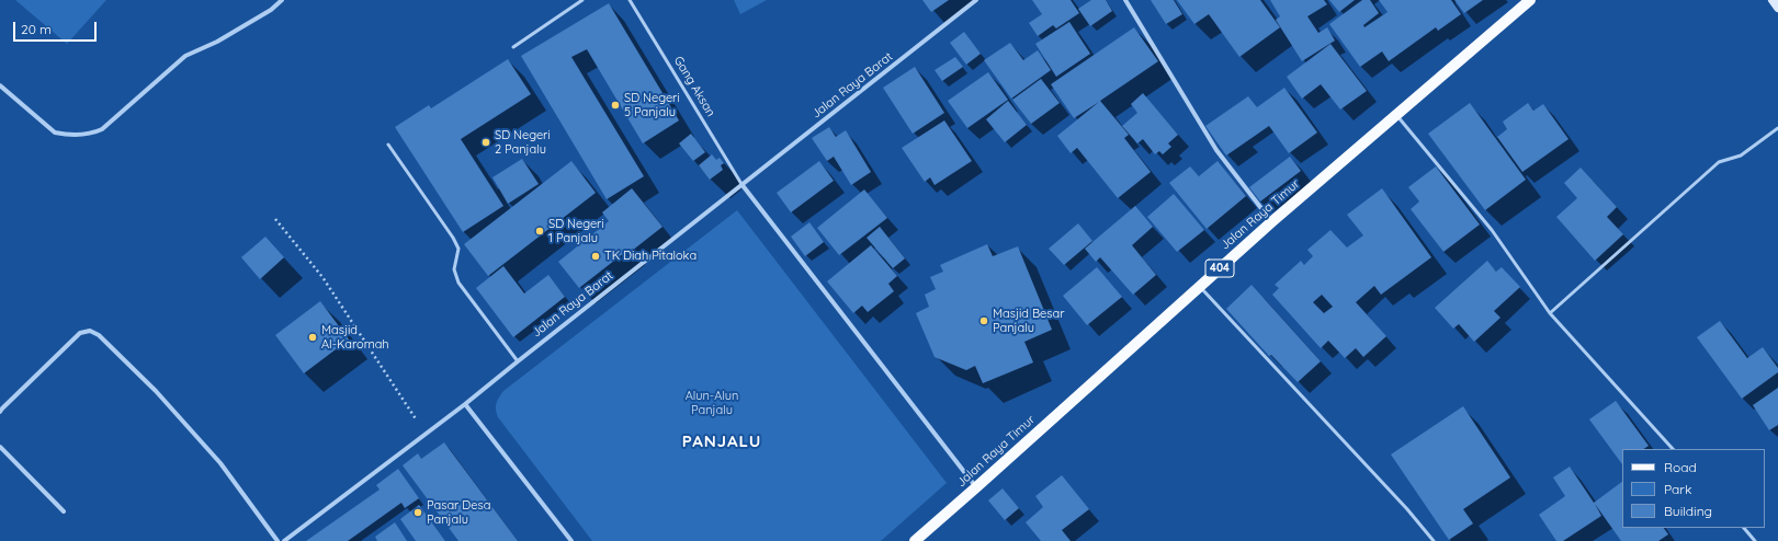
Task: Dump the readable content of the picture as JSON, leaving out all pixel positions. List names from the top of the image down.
{
  "streets": {
    "main road": ["Jalan Raya Timur", "404"],
    "street": ["Jalan Raya Barat"],
    "lane": ["Gang Aksan"]
  },
  "crossings": [
    ["Jalan Raya Barat", "Gang Aksan"]
  ],
  "districts": ["PANJALU"],
  "parks": ["Alun-Alun Panjalu"],
  "places": [
    "SD Negeri 5 Panjalu",
    "SD Negeri 2 Panjalu",
    "SD Negeri 1 Panjalu",
    "TK Diah Pitaloka",
    "Masjid Besar Panjalu",
    "Masjid Al-Karomah",
    "Pasar Desa Panjalu"
  ],
  "legend": ["Road", "Park", "Building"],
  "scale_bar": "20 m"
}
